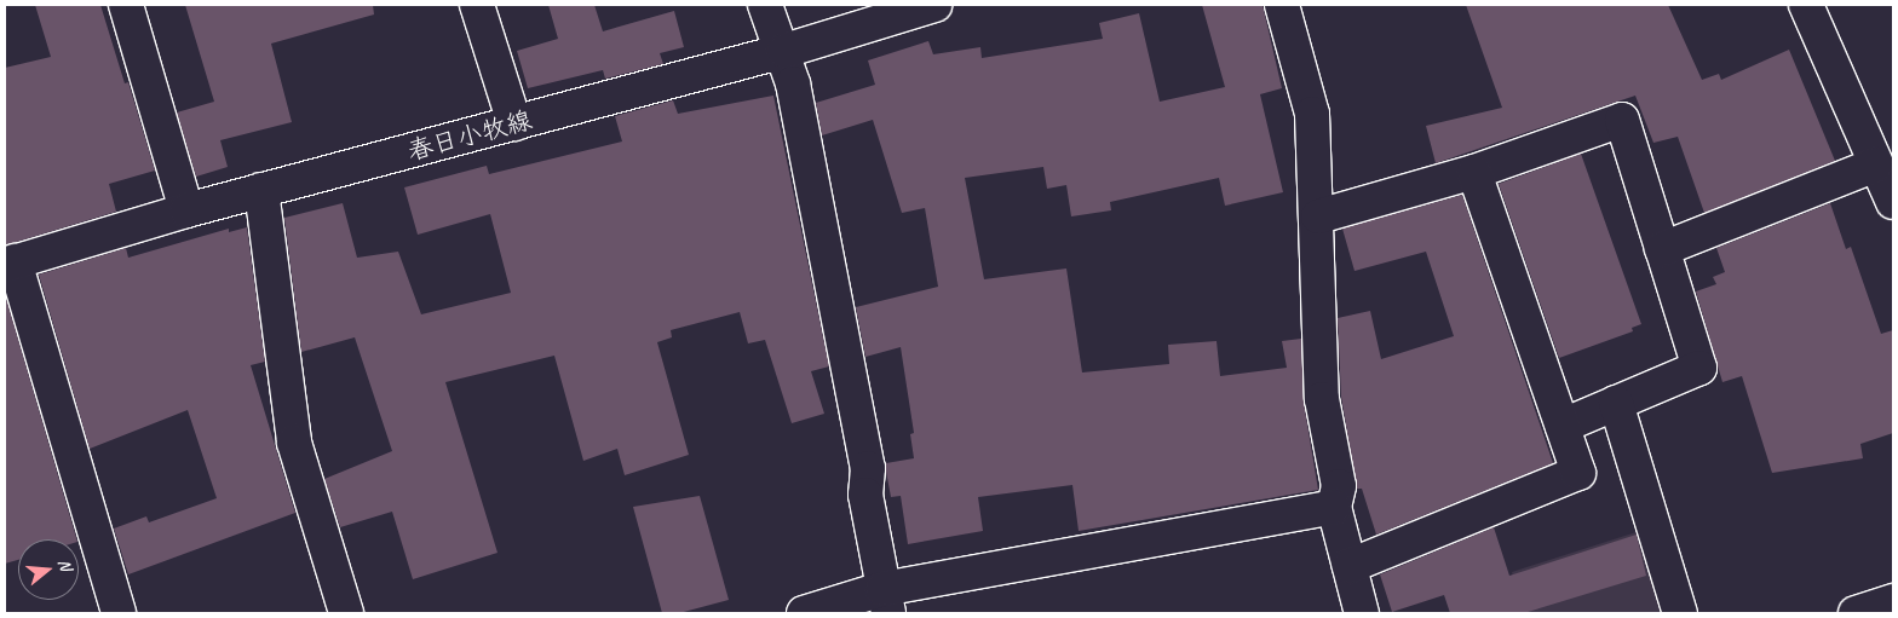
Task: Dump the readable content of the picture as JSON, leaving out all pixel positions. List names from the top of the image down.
{
  "streets": {
    "street": ["春日小牧線"]
  },
  "north": "right"
}
